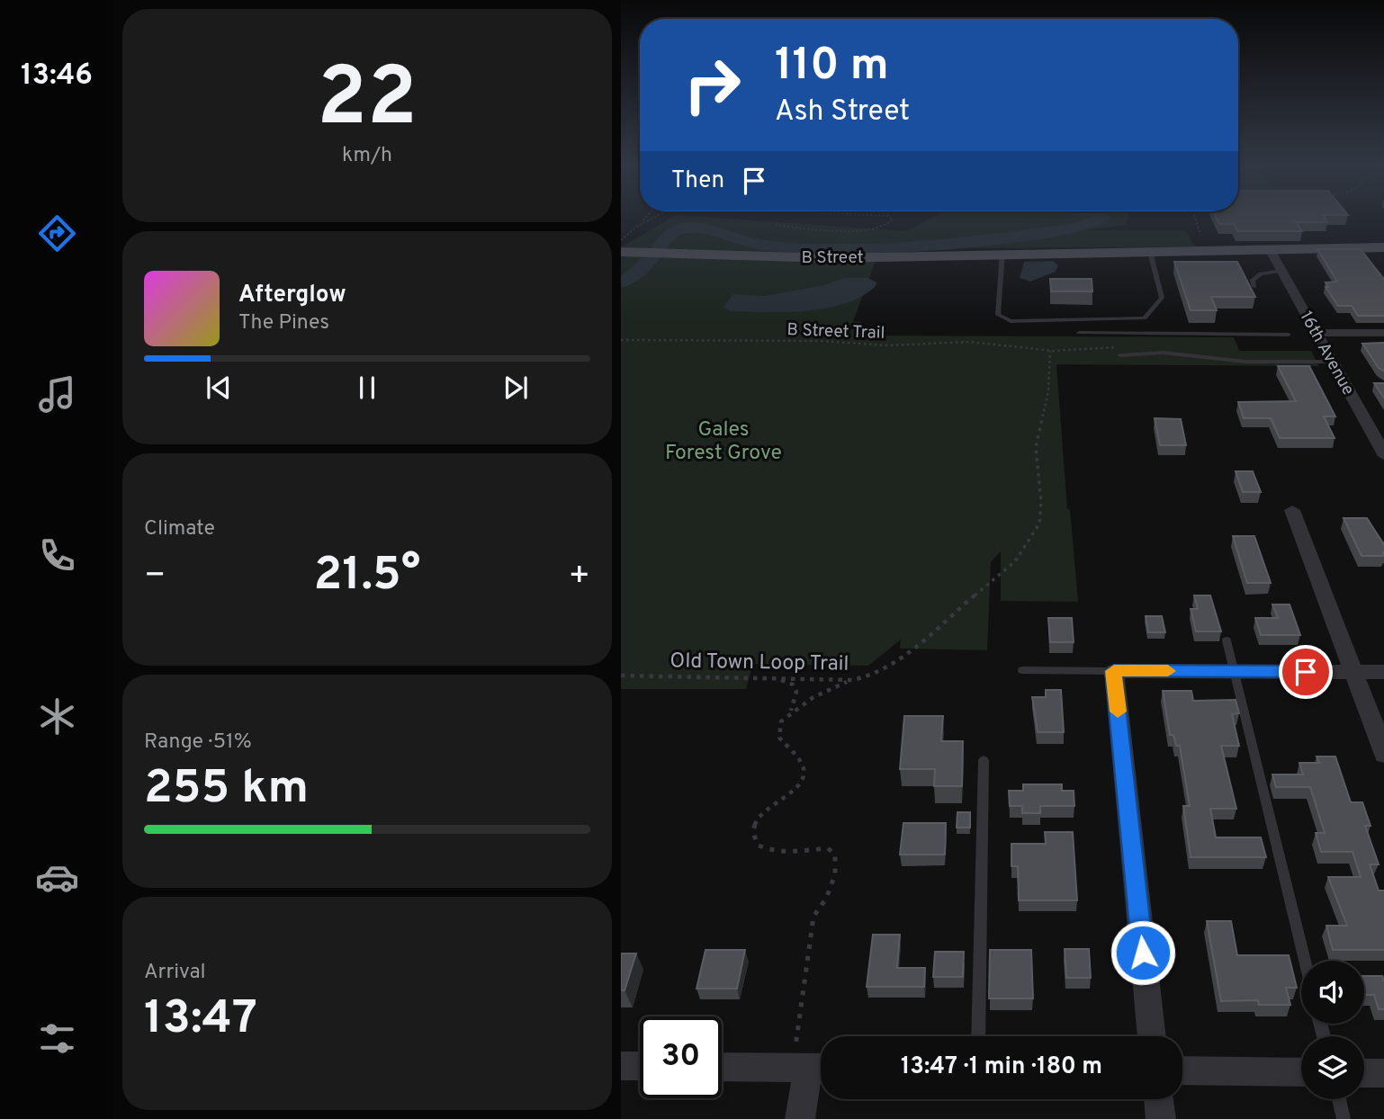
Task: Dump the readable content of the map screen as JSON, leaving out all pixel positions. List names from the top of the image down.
{
  "streets": {
    "main road": ["B Street"],
    "street": ["16th Avenue"],
    "path": ["B Street Trail", "Old Town Loop Trail"]
  },
  "crossings": [
    ["B Street", "16th Avenue"],
    ["B Street Trail", "Old Town Loop Trail"]
  ],
  "parks": ["Gales Forest Grove"],
  "page": {
    "tabs": "13:46",
    "tile": [
      ["22", "km/h"],
      "Climate",
      ["Range · 51%", "255 km"],
      ["Arrival", "13:47"]
    ],
    "turn": ["110 m", "Ash Street"],
    "then": "Then",
    "song": ["Afterglow", "The Pines"],
    "heat": ["−", "21.5°", "+"],
    "limit": "30",
    "trip": "13:47 · 1 min · 180 m"
  }
}
